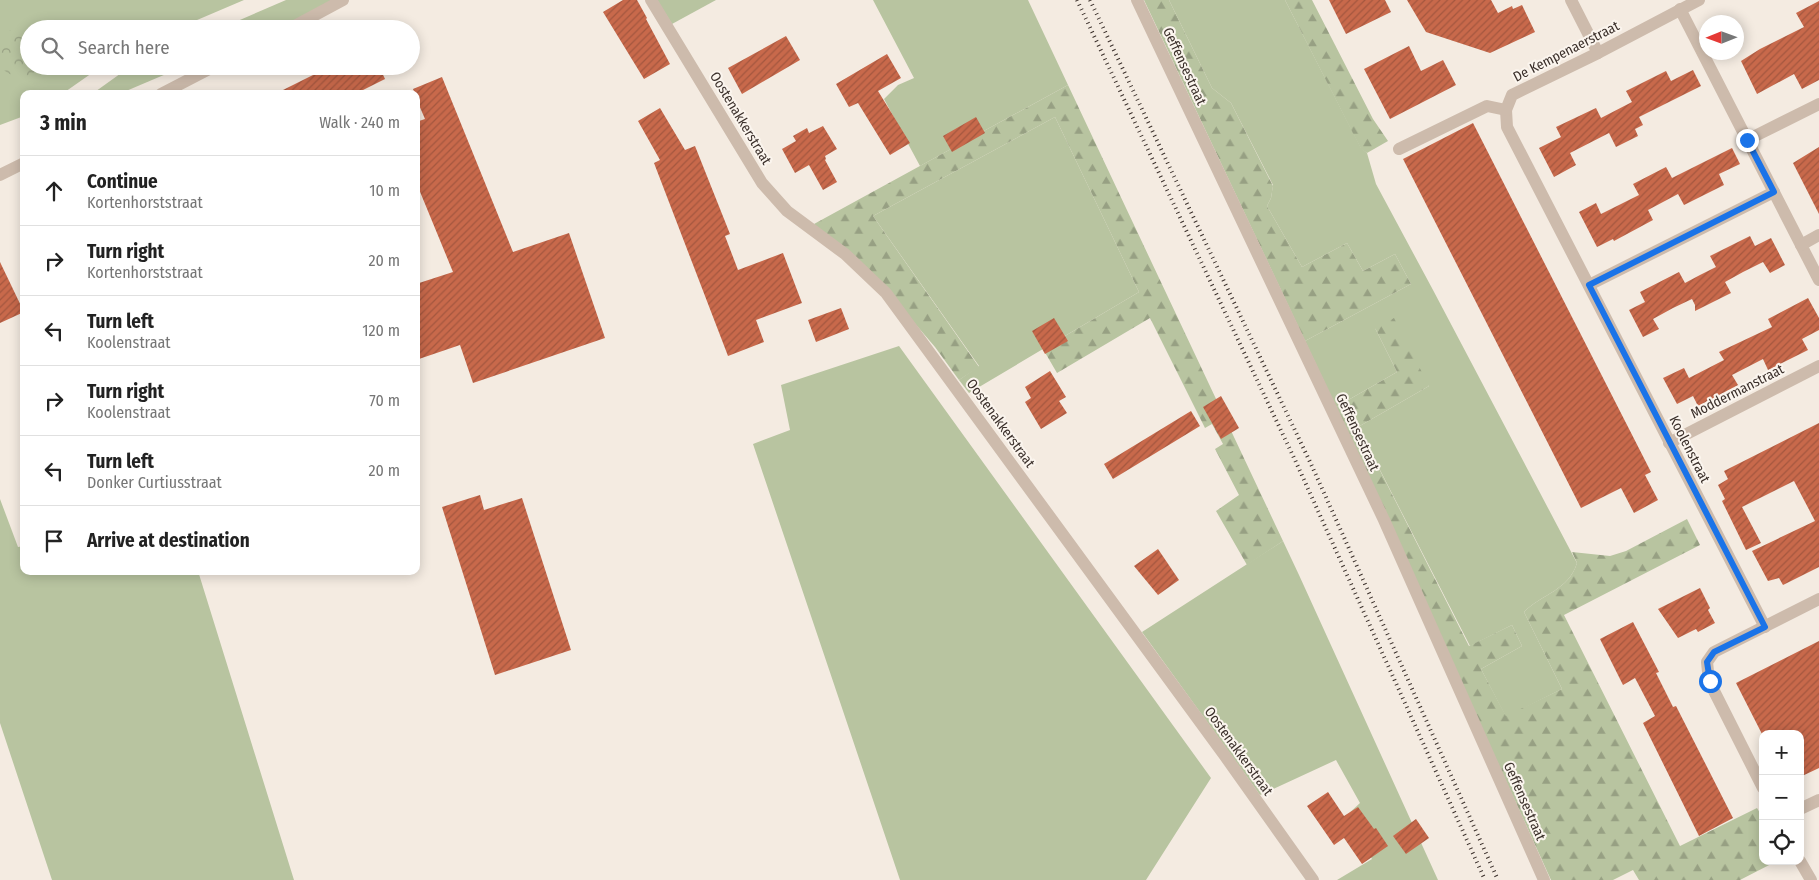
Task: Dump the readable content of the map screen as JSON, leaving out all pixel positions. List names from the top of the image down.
{
  "streets": {
    "street": [
      "De Kempenaerstraat",
      "Geffensestraat",
      "Oostenakkerstraat",
      "Moddermanstraat",
      "Koolenstraat"
    ]
  },
  "crossings": [
    ["De Kempenaerstraat", "Koolenstraat"],
    ["Moddermanstraat", "Koolenstraat"]
  ],
  "north": "left",
  "page": {
    "search": "Search here",
    "heading": ["3 min", "Walk · 240 m"],
    "list": [
      ["Continue", "Kortenhorststraat", "10 m"],
      ["Turn right", "Kortenhorststraat", "20 m"],
      ["Turn left", "Koolenstraat", "120 m"],
      ["Turn right", "Koolenstraat", "70 m"],
      ["Turn left", "Donker Curtiusstraat", "20 m"],
      "Arrive at destination"
    ],
    "map_buttons": ["+", "−"]
  }
}
